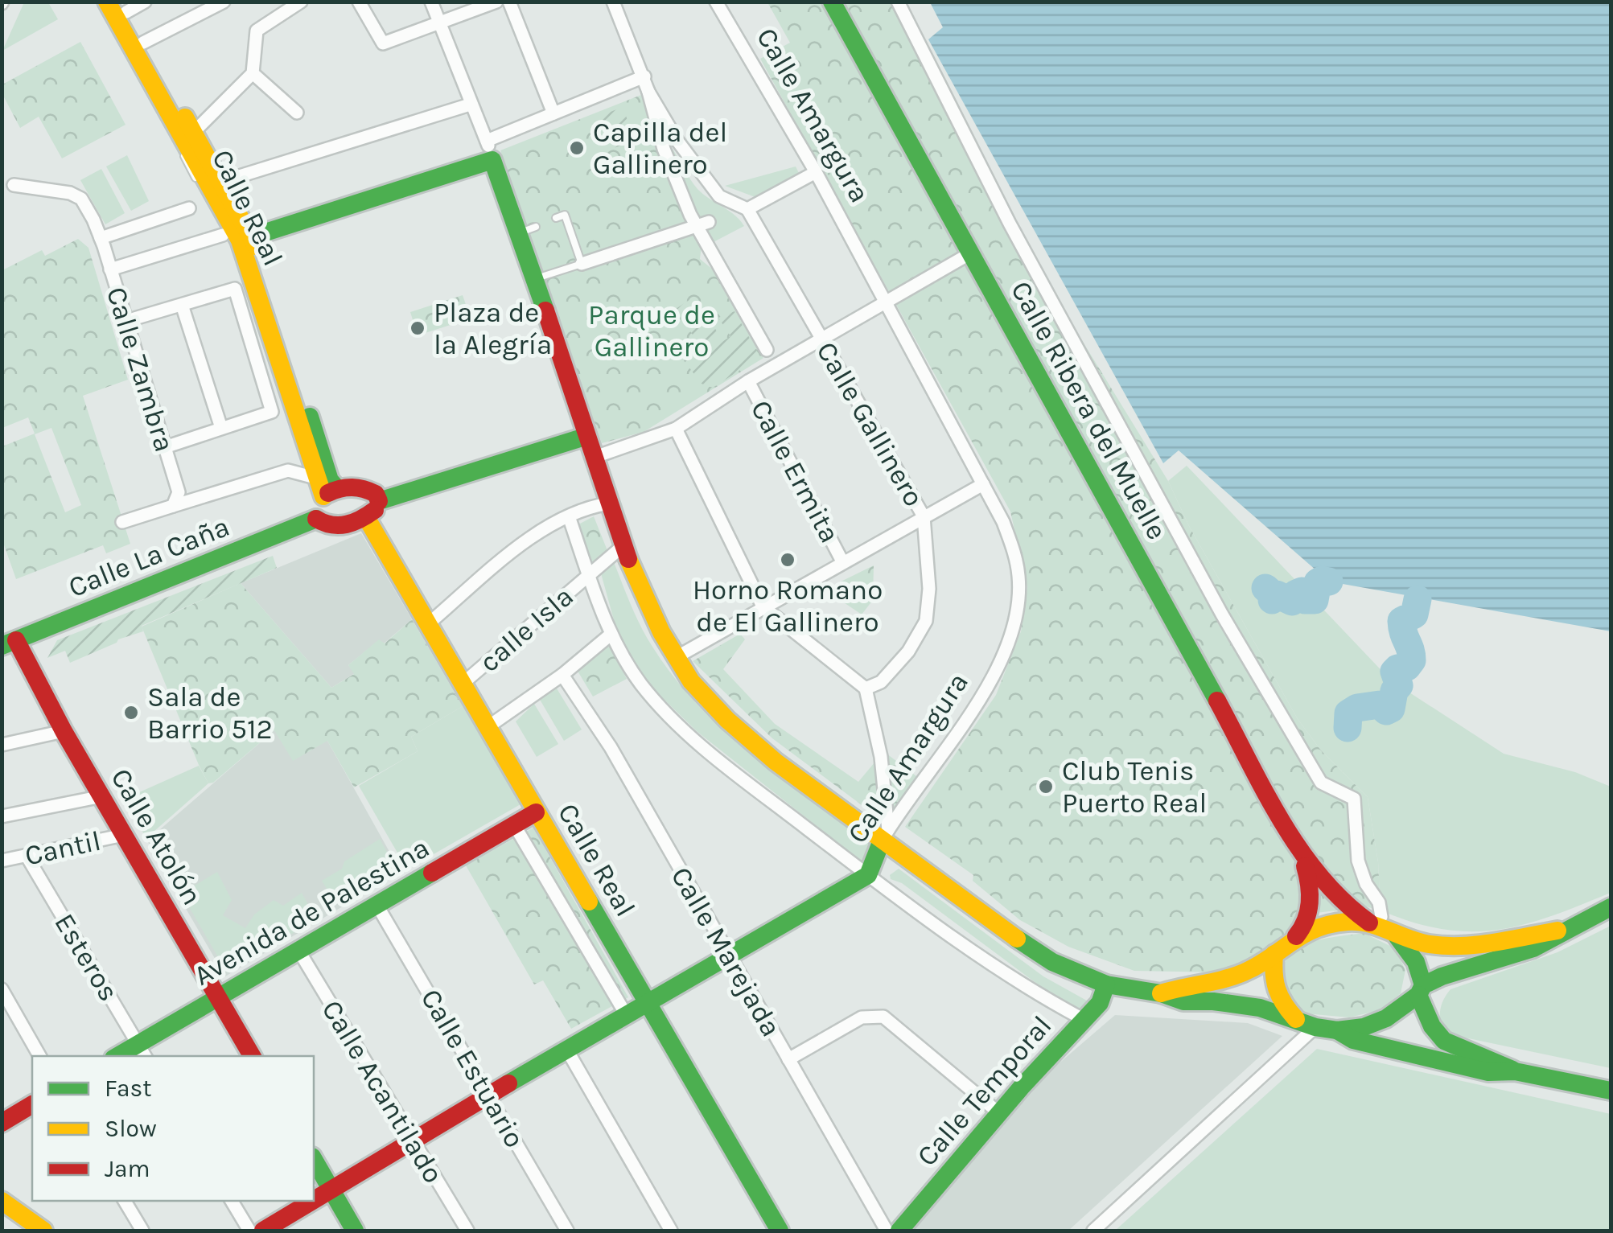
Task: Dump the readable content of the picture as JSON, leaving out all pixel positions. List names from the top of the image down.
{
  "streets": {
    "street": [
      "Calle Amargura",
      "Calle Real",
      "Calle Zambra",
      "Calle Ribera del Muelle",
      "Calle Gallinero",
      "Calle Ermita",
      "Calle La Caña",
      "calle Isla",
      "Calle Atolón",
      "Cantil",
      "Avenida de Palestina",
      "Calle Marejada",
      "Esteros",
      "Calle Estuario",
      "Calle Temporal",
      "Calle Acantilado"
    ]
  },
  "crossings": [
    ["Calle Amargura", "Calle Real"],
    ["Calle Amargura", "Calle Marejada"],
    ["Calle Amargura", "Calle Estuario"],
    ["Calle Amargura", "Calle Acantilado"],
    ["Calle Real", "Calle Zambra"],
    ["Calle Real", "calle Isla"],
    ["Calle Real", "Avenida de Palestina"],
    ["Calle La Caña", "Calle Atolón"],
    ["Calle Atolón", "Cantil"],
    ["Calle Atolón", "Avenida de Palestina"],
    ["Cantil", "Esteros"],
    ["Avenida de Palestina", "Esteros"],
    ["Avenida de Palestina", "Calle Estuario"],
    ["Avenida de Palestina", "Calle Acantilado"]
  ],
  "parks": ["Parque de Gallinero"],
  "places": [
    "Capilla del Gallinero",
    "Plaza de la Alegría",
    "Horno Romano de El Gallinero",
    "Sala de Barrio 512",
    "Club Tenis Puerto Real"
  ],
  "legend": ["Fast", "Slow", "Jam"]
}
